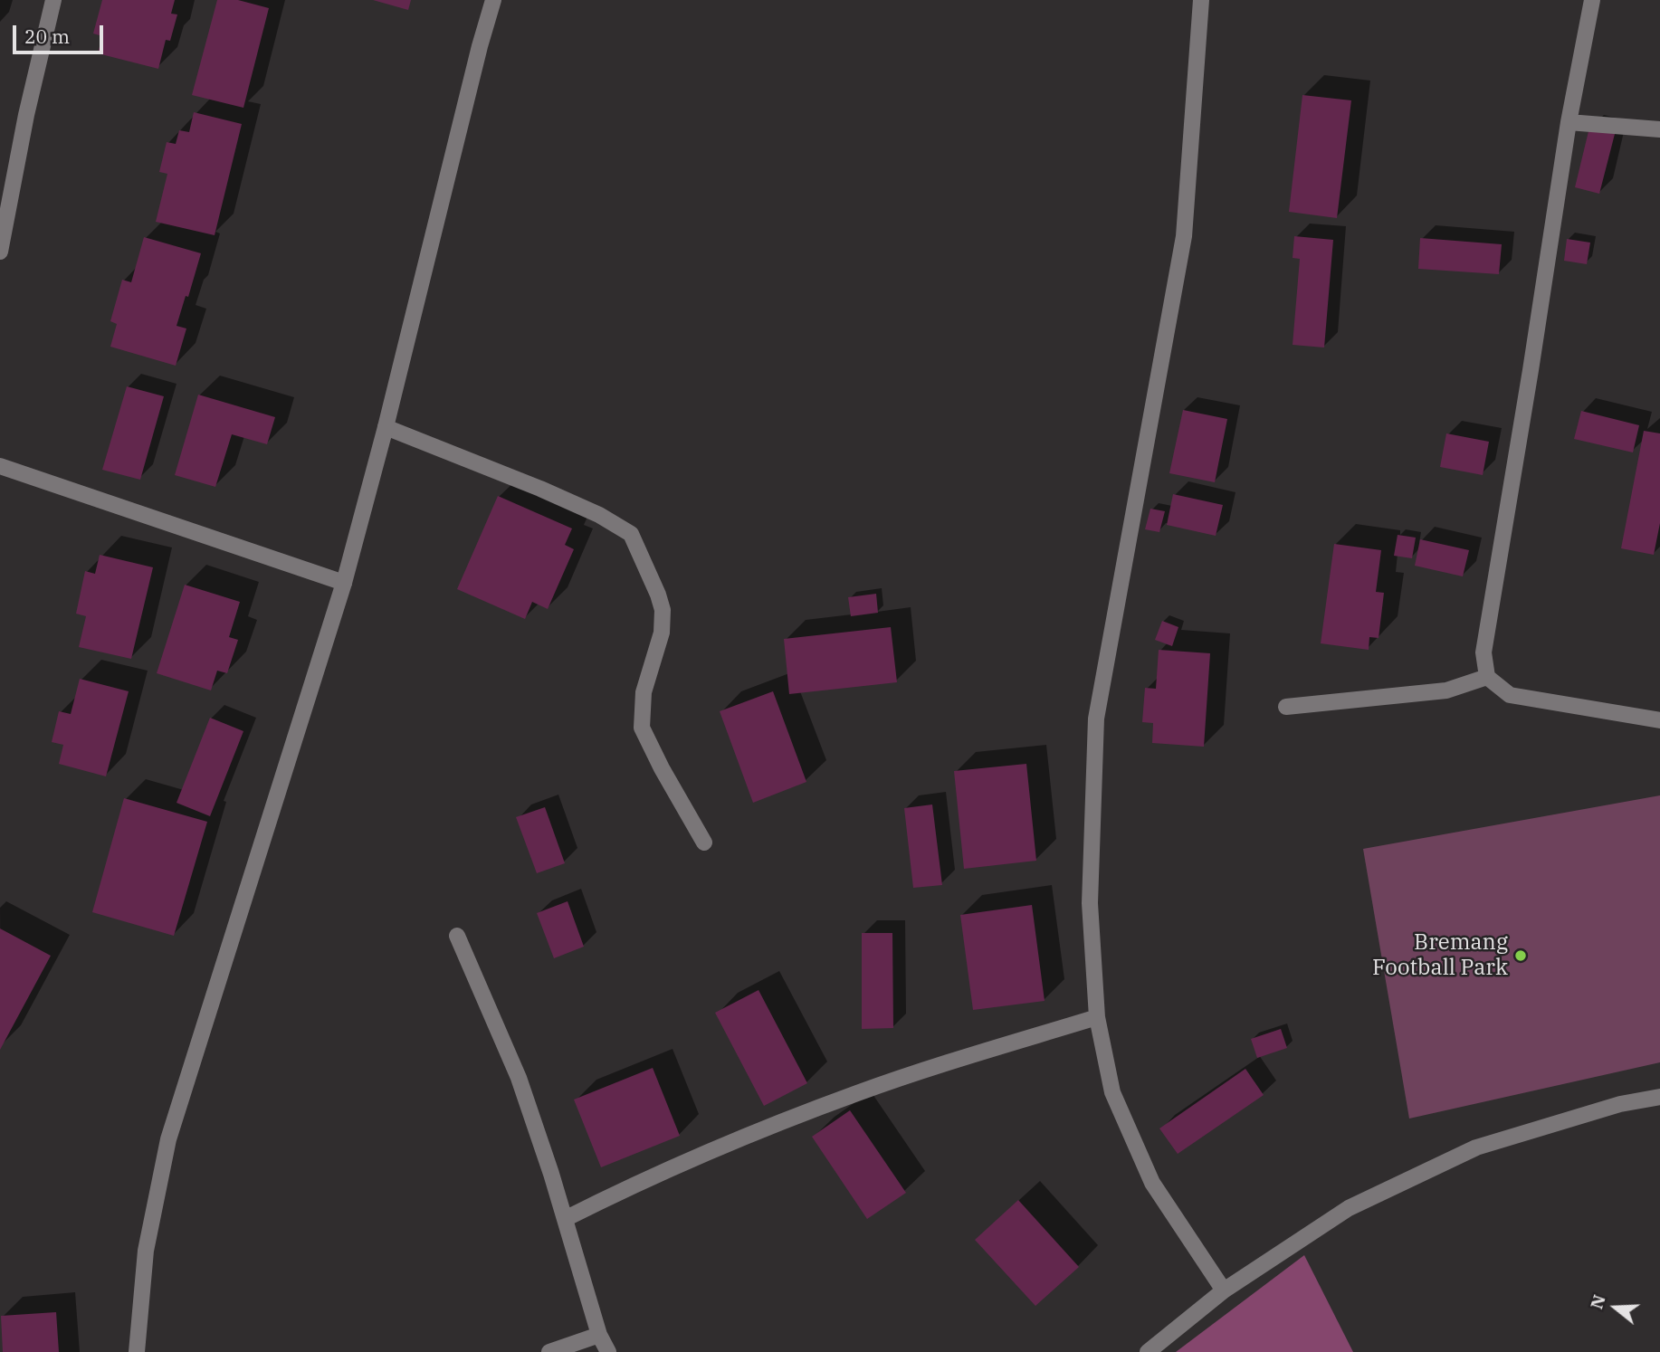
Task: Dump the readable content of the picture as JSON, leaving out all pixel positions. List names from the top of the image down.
{
  "places": ["Bremang Football Park"],
  "scale_bar": "20 m",
  "north": "left"
}
